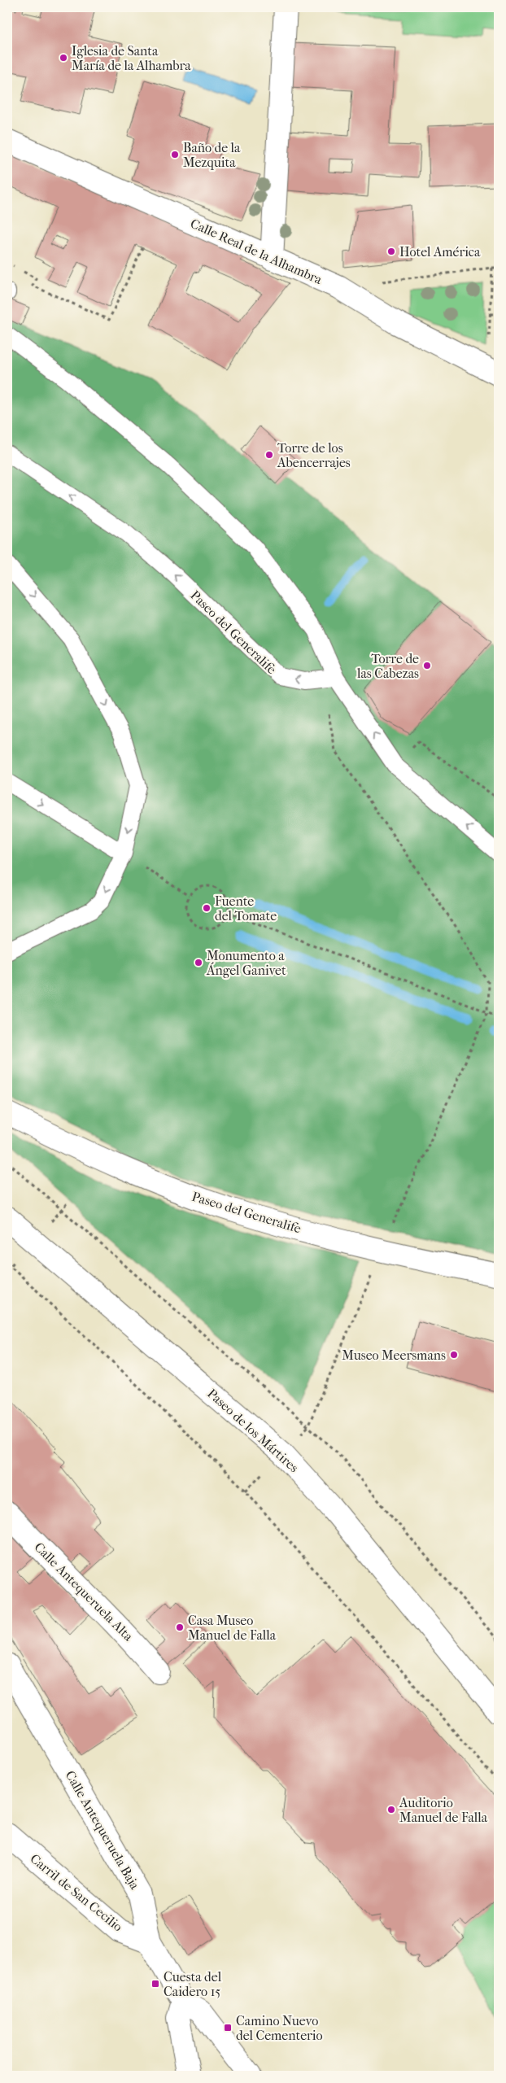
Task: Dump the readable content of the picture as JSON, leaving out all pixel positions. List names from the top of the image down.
{
  "streets": {
    "street": [
      "Calle Real de la Alhambra",
      "Paseo del Generalife",
      "Paseo de los Mártires",
      "Calle Antequeruela Alta",
      "Calle Antequeruela Baja",
      "Carril de San Cecilio"
    ]
  },
  "crossings": [
    ["Calle Antequeruela Baja", "Carril de San Cecilio"]
  ],
  "places": {
    "other": [
      "Iglesia de Santa María de la Alhambra",
      "Baño de la Mezquita",
      "Hotel América",
      "Torre de los Abencerrajes",
      "Torre de las Cabezas",
      "Fuente del Tomate",
      "Monumento a Ángel Ganivet",
      "Museo Meersmans",
      "Casa Museo Manuel de Falla",
      "Auditorio Manuel de Falla"
    ],
    "transit": ["Cuesta del Caidero 15", "Camino Nuevo del Cementerio"]
  }
}
